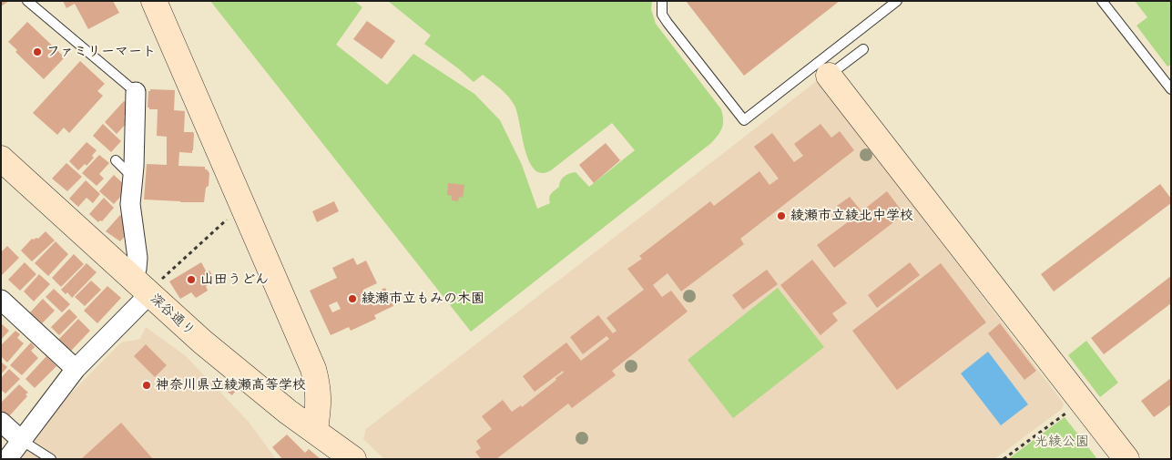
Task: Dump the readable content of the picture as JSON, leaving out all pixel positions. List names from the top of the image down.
{
  "streets": {
    "street": ["深谷通り"]
  },
  "parks": ["光綾公園"],
  "places": [
    "ファミリーマート",
    "綾瀬市立綾北中学校",
    "山田うどん",
    "綾瀬市立もみの木園",
    "神奈川県立綾瀬高等学校"
  ]
}
